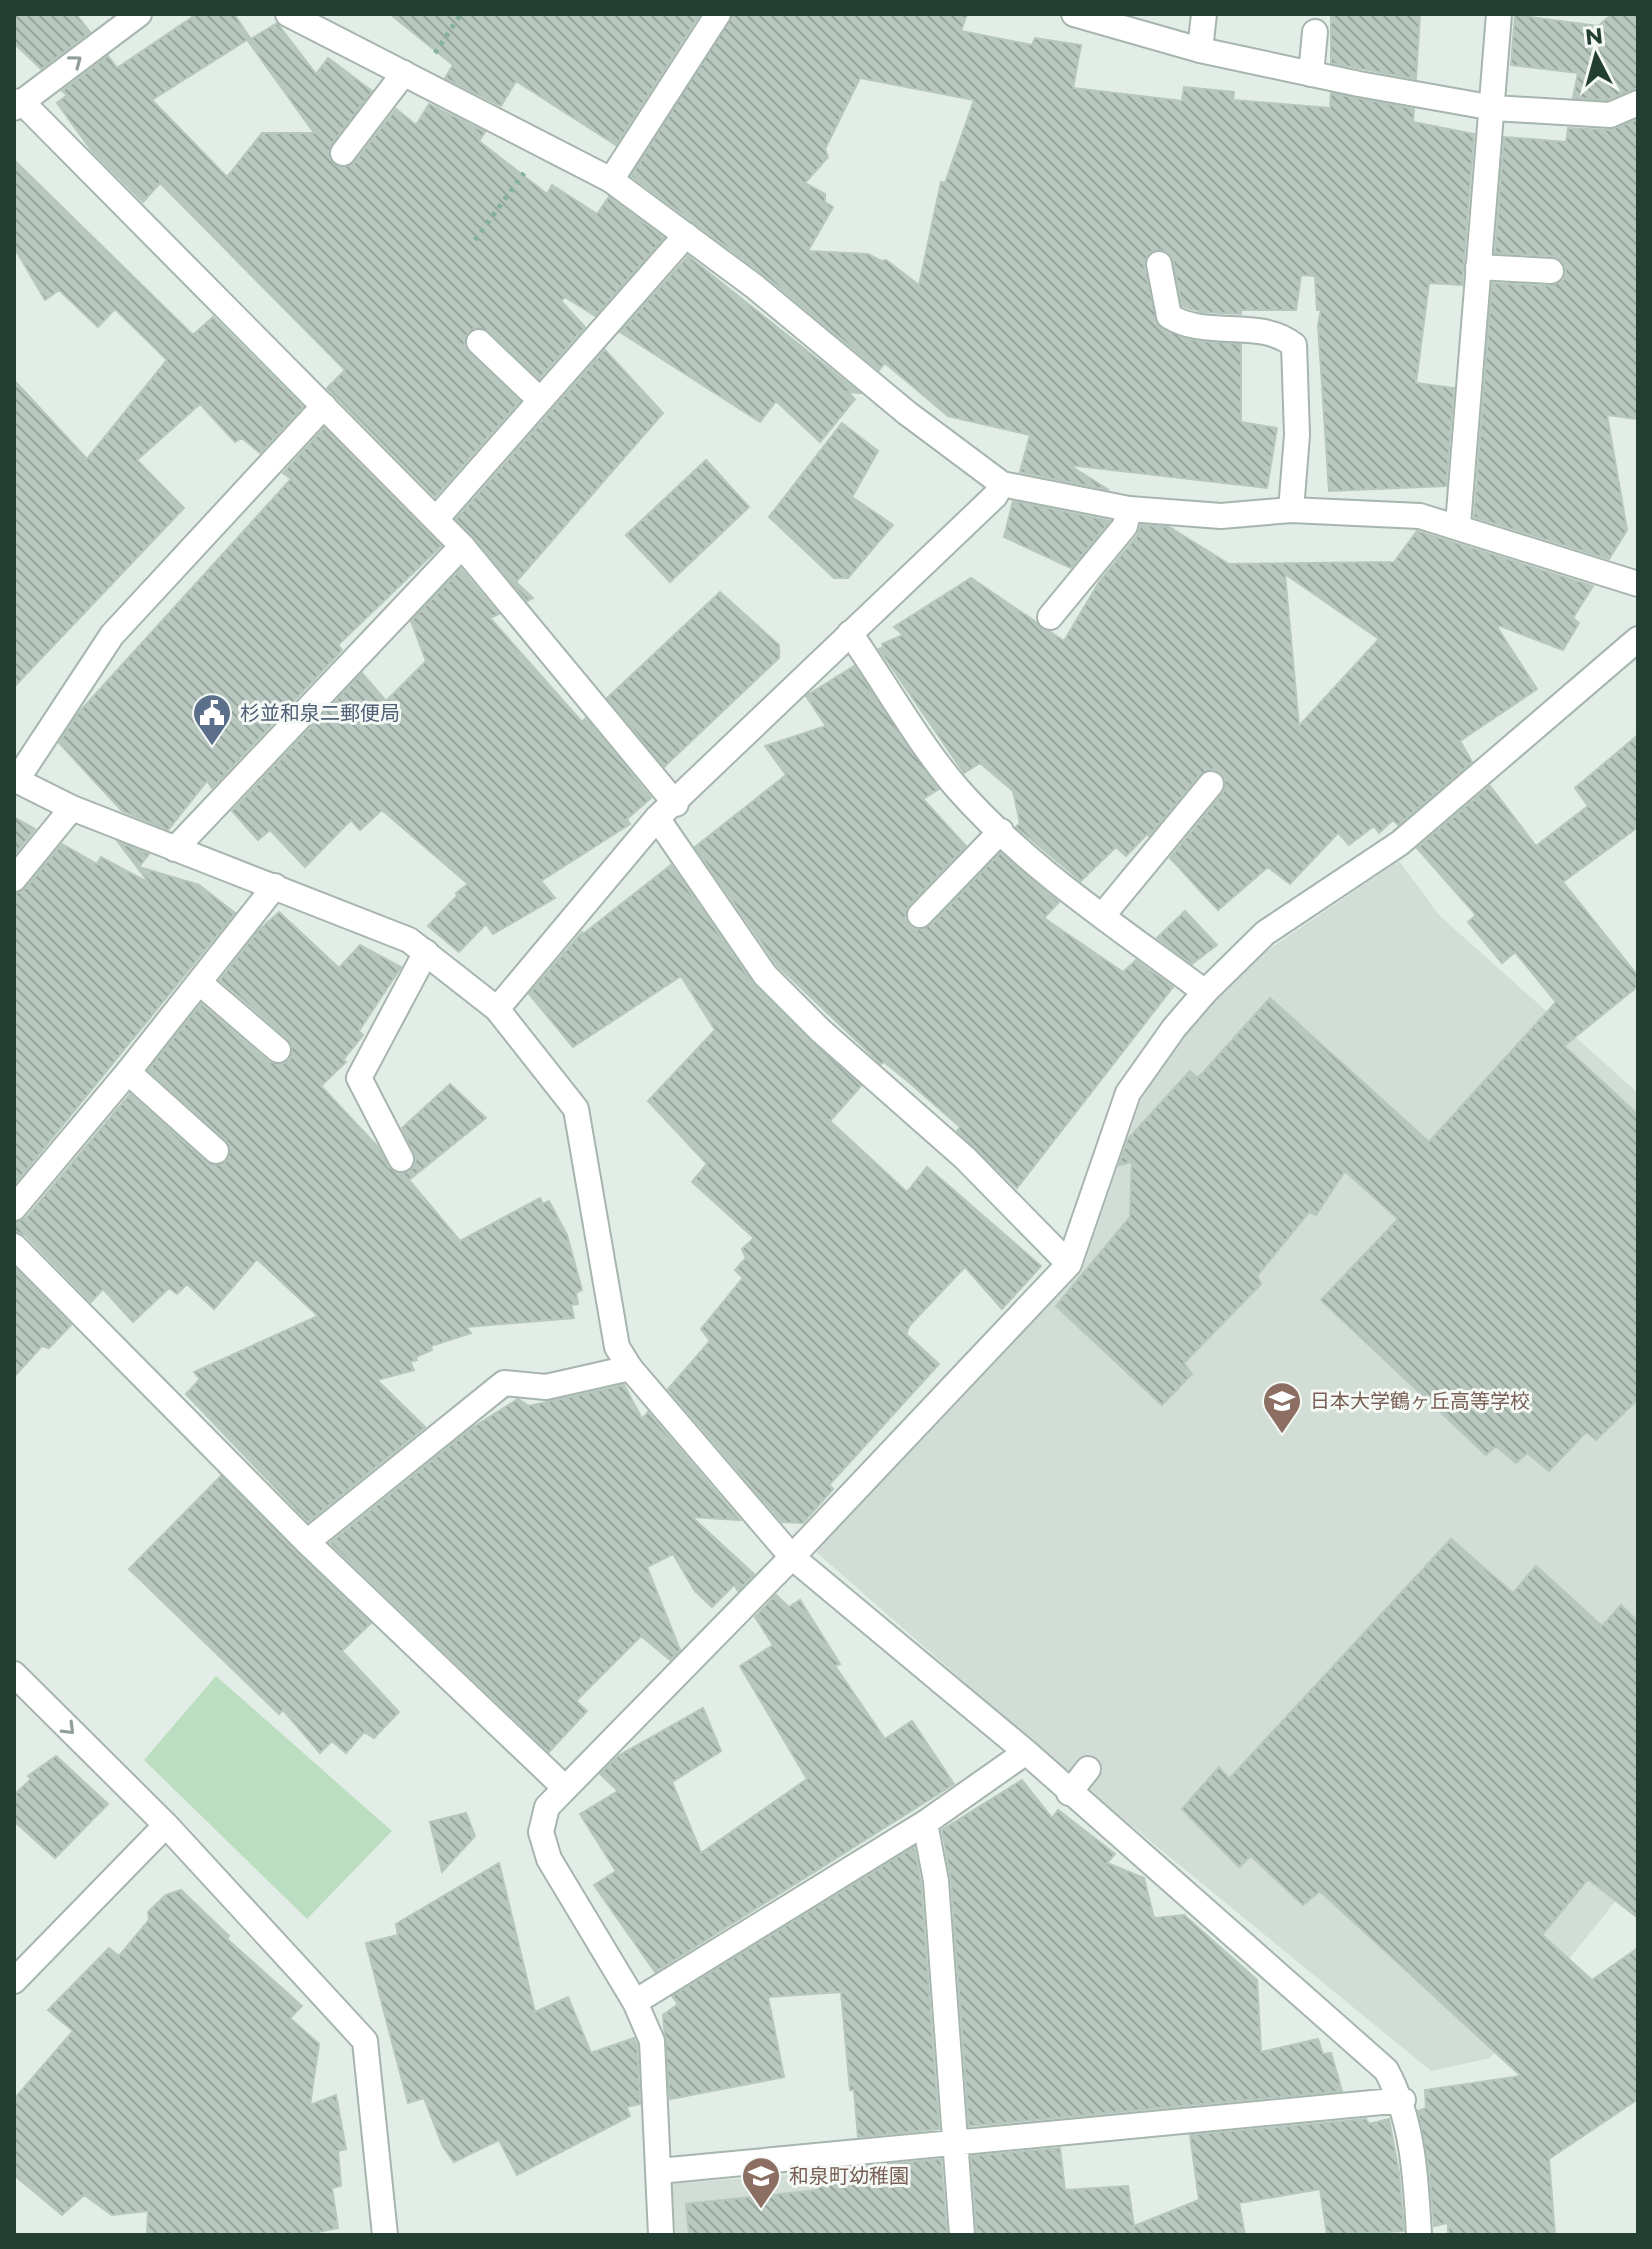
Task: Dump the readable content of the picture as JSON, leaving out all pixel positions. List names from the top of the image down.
{
  "places": {
    "public building": ["杉並和泉二郵便局"],
    "school or university": ["日本大学鶴ヶ丘高等学校", "和泉町幼稚園"]
  },
  "north": "top"
}
